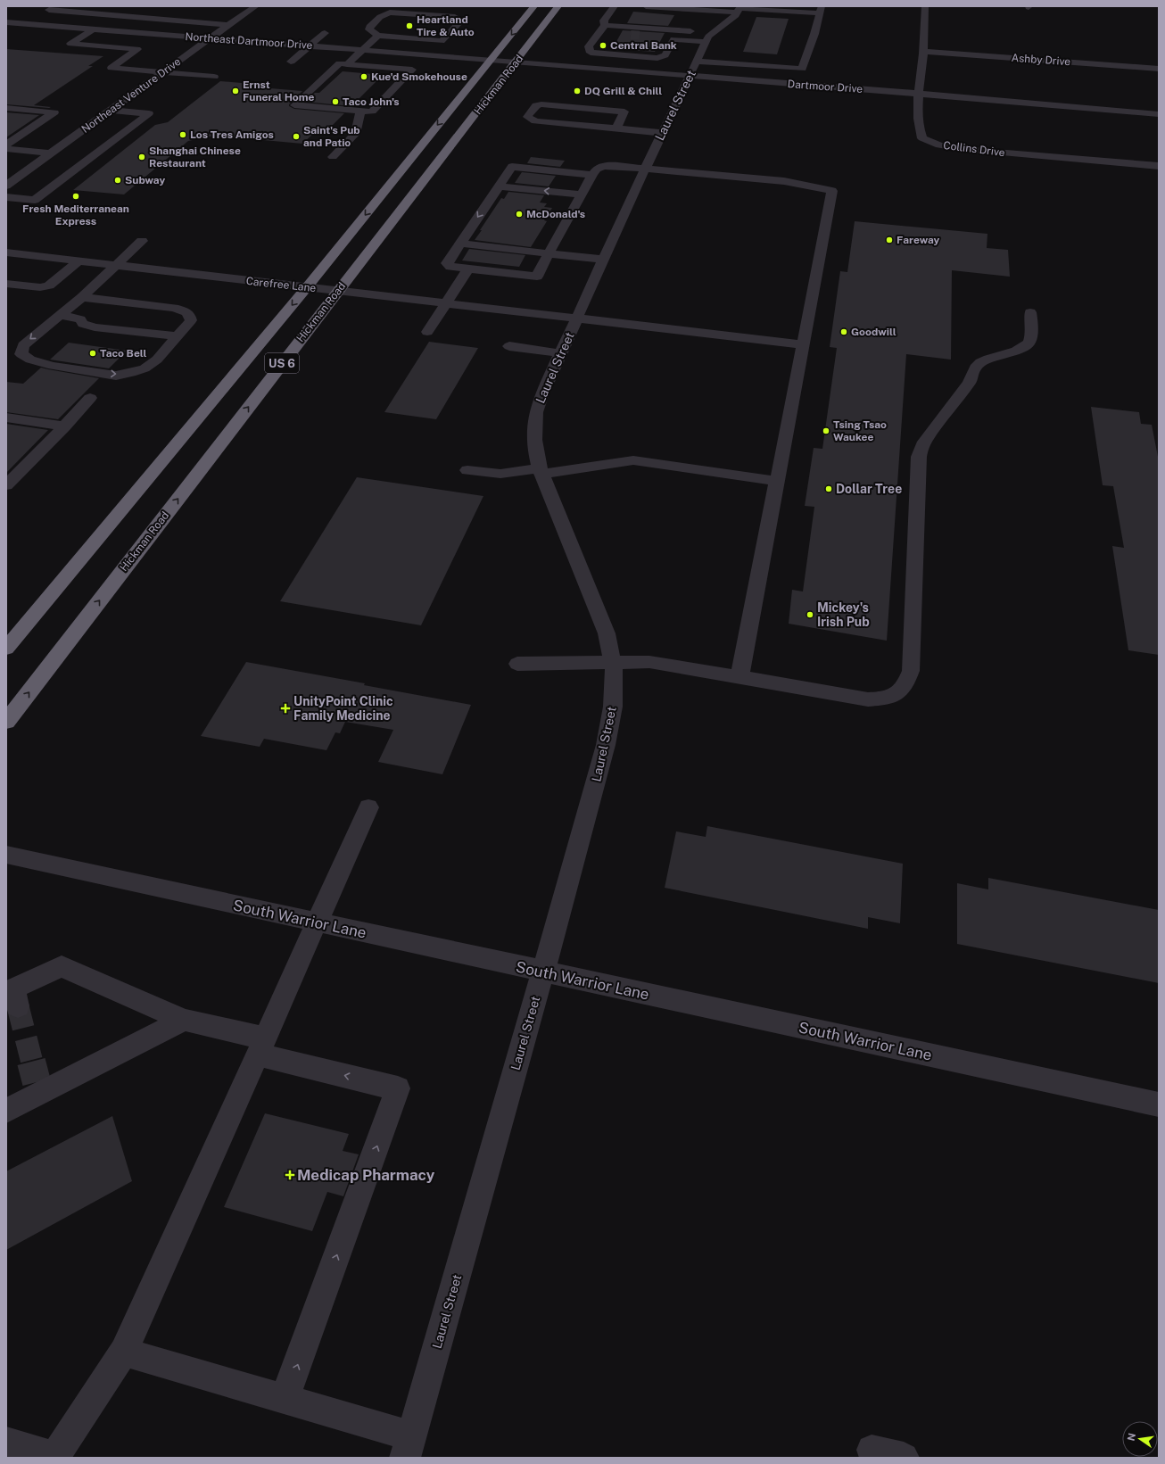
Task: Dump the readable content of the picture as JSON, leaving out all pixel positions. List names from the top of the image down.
{
  "streets": {
    "highway": ["Hickman Road", "US 6"],
    "street": [
      "Northeast Dartmoor Drive",
      "Ashby Drive",
      "Dartmoor Drive",
      "Northeast Venture Drive",
      "Laurel Street",
      "Collins Drive",
      "Carefree Lane",
      "South Warrior Lane"
    ]
  },
  "crossings": [
    ["Northeast Dartmoor Drive", "Hickman Road"],
    ["Northeast Dartmoor Drive", "Dartmoor Drive"],
    ["Northeast Dartmoor Drive", "Northeast Venture Drive"],
    ["Ashby Drive", "Collins Drive"],
    ["Hickman Road", "Dartmoor Drive"],
    ["Hickman Road", "Carefree Lane"],
    ["Dartmoor Drive", "Laurel Street"],
    ["Dartmoor Drive", "Collins Drive"],
    ["Laurel Street", "Carefree Lane"],
    ["Laurel Street", "South Warrior Lane"]
  ],
  "places": {
    "other": [
      "Heartland Tire & Auto",
      "Central Bank",
      "Kue'd Smokehouse",
      "Ernst Funeral Home",
      "DQ Grill & Chill",
      "Taco John's",
      "Los Tres Amigos",
      "Saint's Pub and Patio",
      "Shanghai Chinese Restaurant",
      "Subway",
      "Fresh Mediterranean Express",
      "McDonald's",
      "Fareway",
      "Goodwill",
      "Taco Bell",
      "Tsing Tsao Waukee",
      "Dollar Tree",
      "Mickey's Irish Pub"
    ],
    "health": ["UnityPoint Clinic Family Medicine", "Medicap Pharmacy"]
  },
  "north": "left"
}
